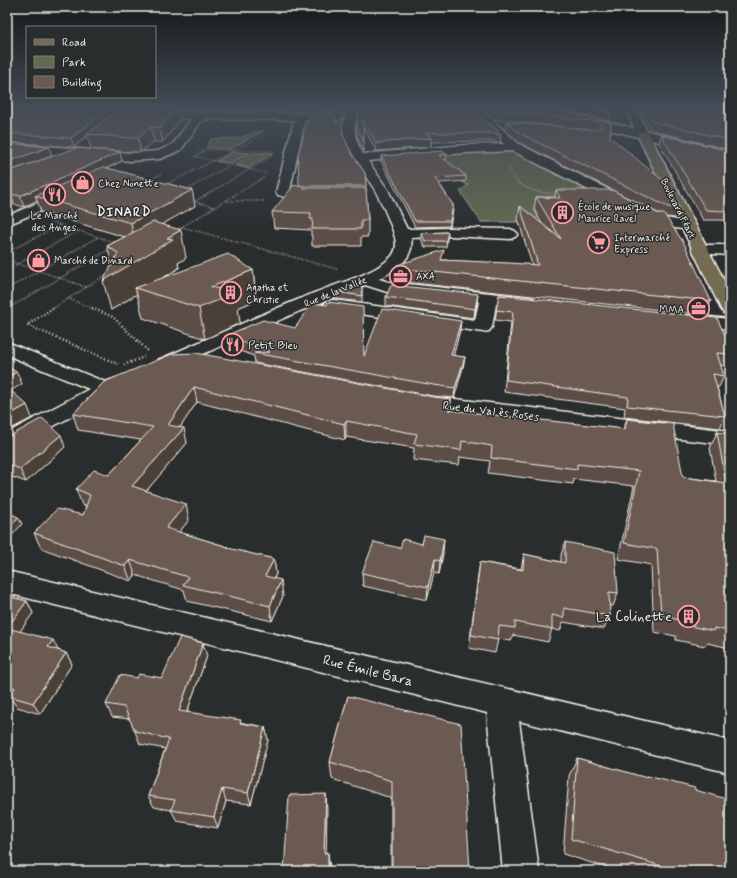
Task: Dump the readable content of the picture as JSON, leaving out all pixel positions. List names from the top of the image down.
{
  "streets": {
    "main road": ["Boulevard Féart"],
    "street": ["Rue de la Vallée", "Rue du Val ès Roses", "Rue Émile Bara"]
  },
  "districts": ["DINARD"],
  "places": {
    "shop": ["Chez Nonette", "Marché de Dinard"],
    "restaurant": ["Le Marché des Anges", "Petit Bleu"],
    "building": ["École de musique Maurice Ravel", "Agatha et Christie", "La Colinette"],
    "supermarket": ["Intermarché Express"],
    "office": ["AXA", "MMA"]
  },
  "legend": ["Road", "Park", "Building"]
}
